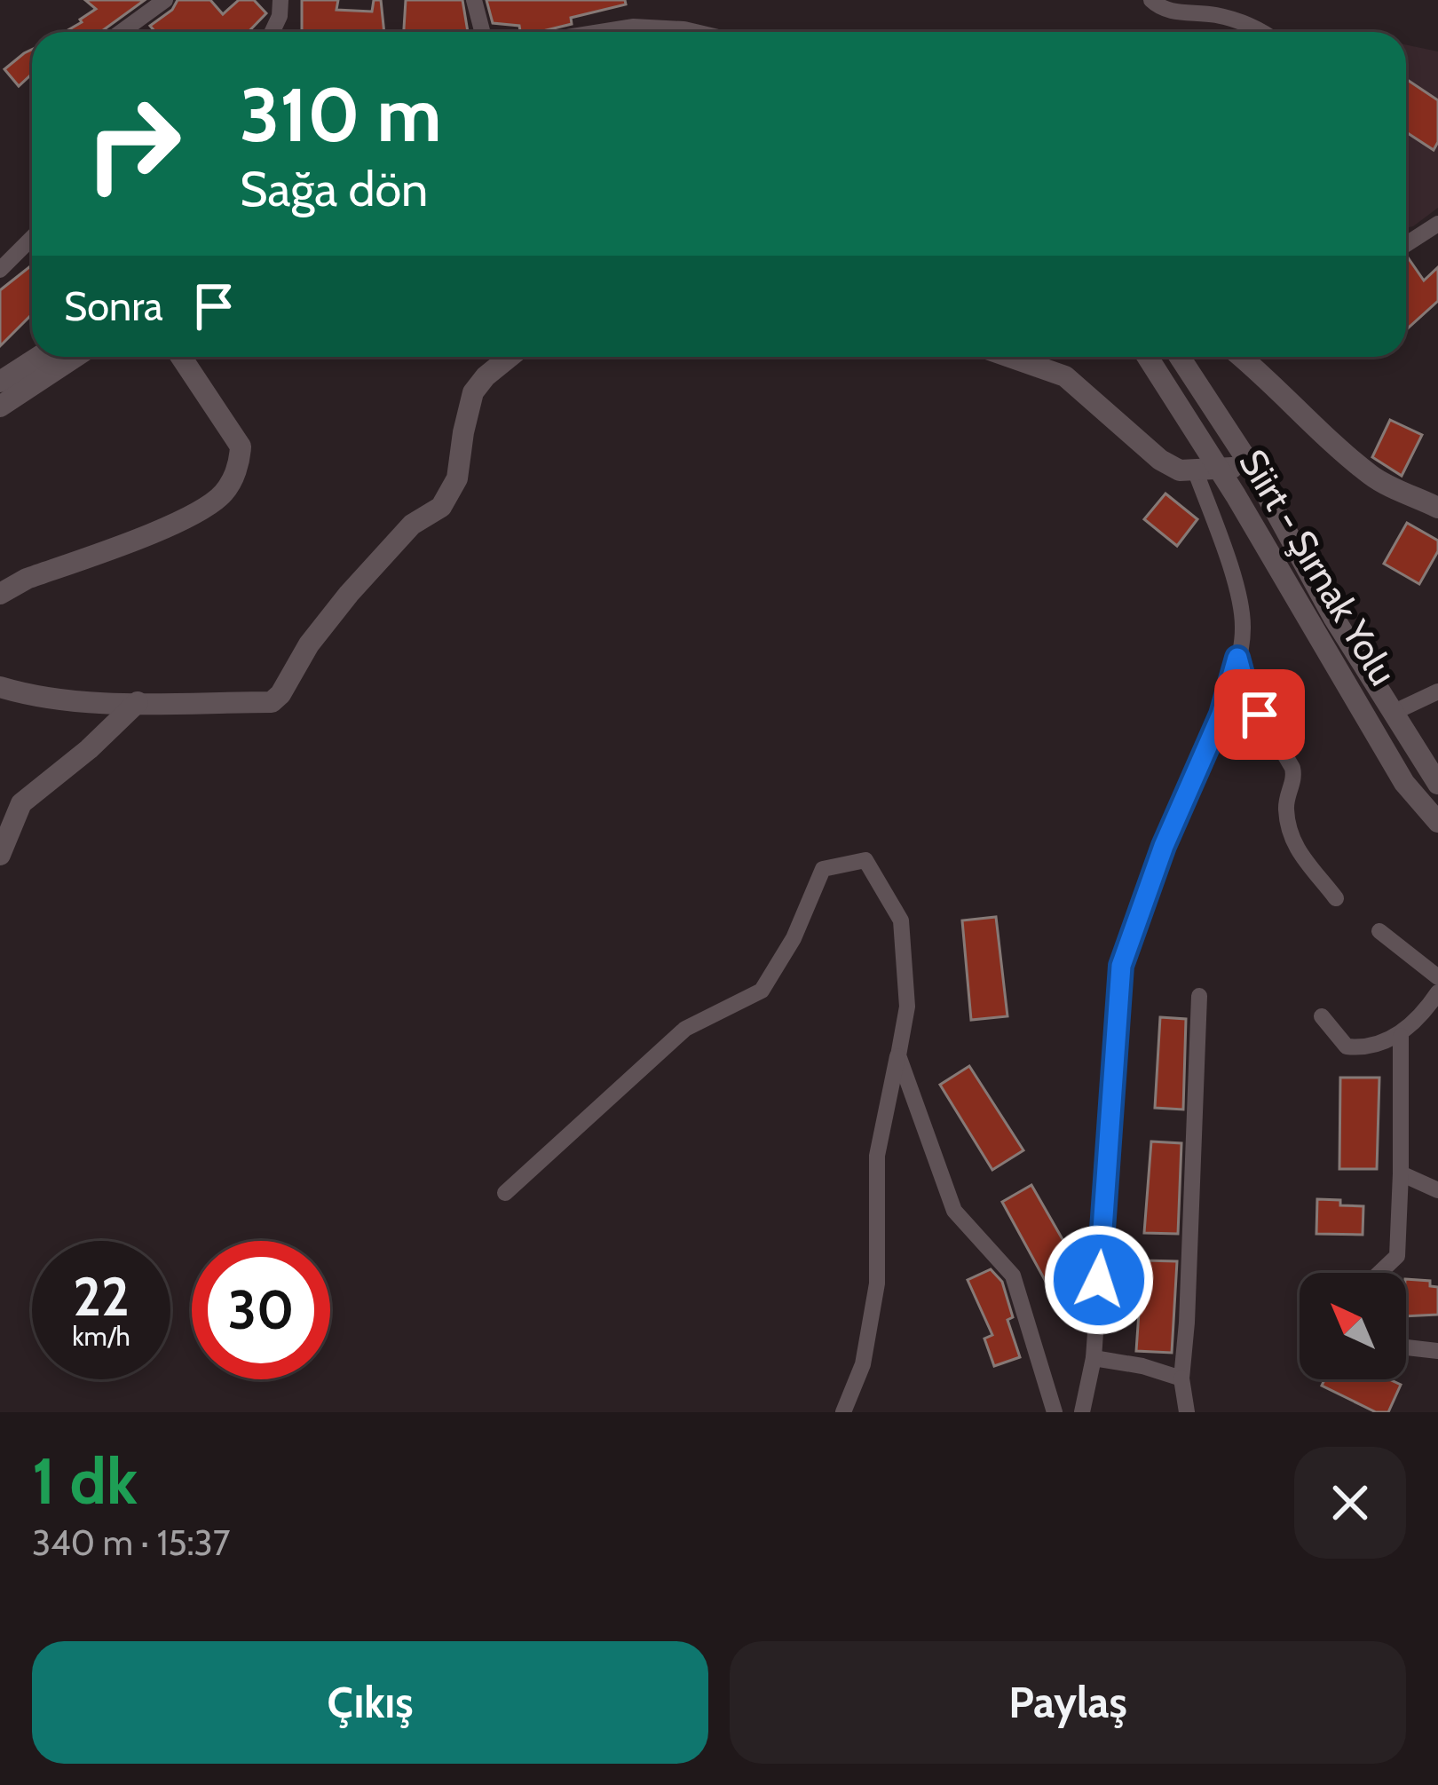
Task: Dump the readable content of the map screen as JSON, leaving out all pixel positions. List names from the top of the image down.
{
  "streets": {
    "street": ["Siirt - Şırnak Yolu"]
  },
  "north": "top left",
  "page": {
    "turn": ["310 m", "Sağa dön"],
    "then": "Sonra",
    "speed": "22 km/h",
    "limit": "30",
    "heading": ["1 dk", "340 m · 15:37"],
    "buttons": ["Çıkış", "Paylaş"]
  }
}
